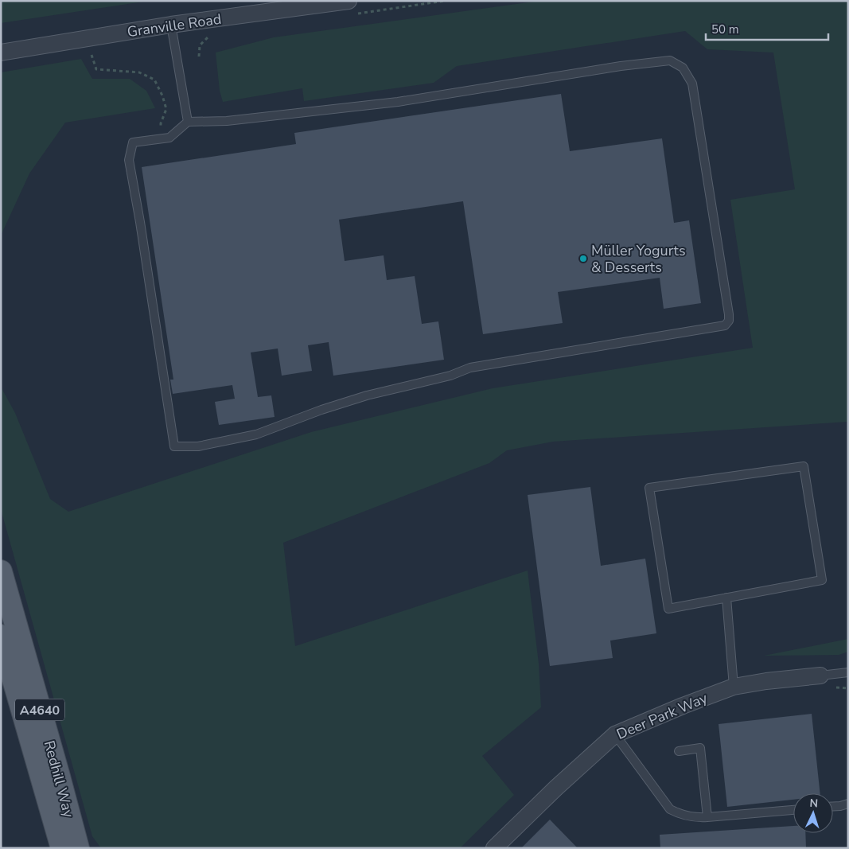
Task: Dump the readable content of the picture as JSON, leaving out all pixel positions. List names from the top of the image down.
{
  "streets": {
    "main road": ["A4640", "Redhill Way"],
    "street": ["Granville Road", "Deer Park Way"]
  },
  "places": ["Müller Yogurts & Desserts"],
  "scale_bar": "50 m",
  "north": "top"
}
